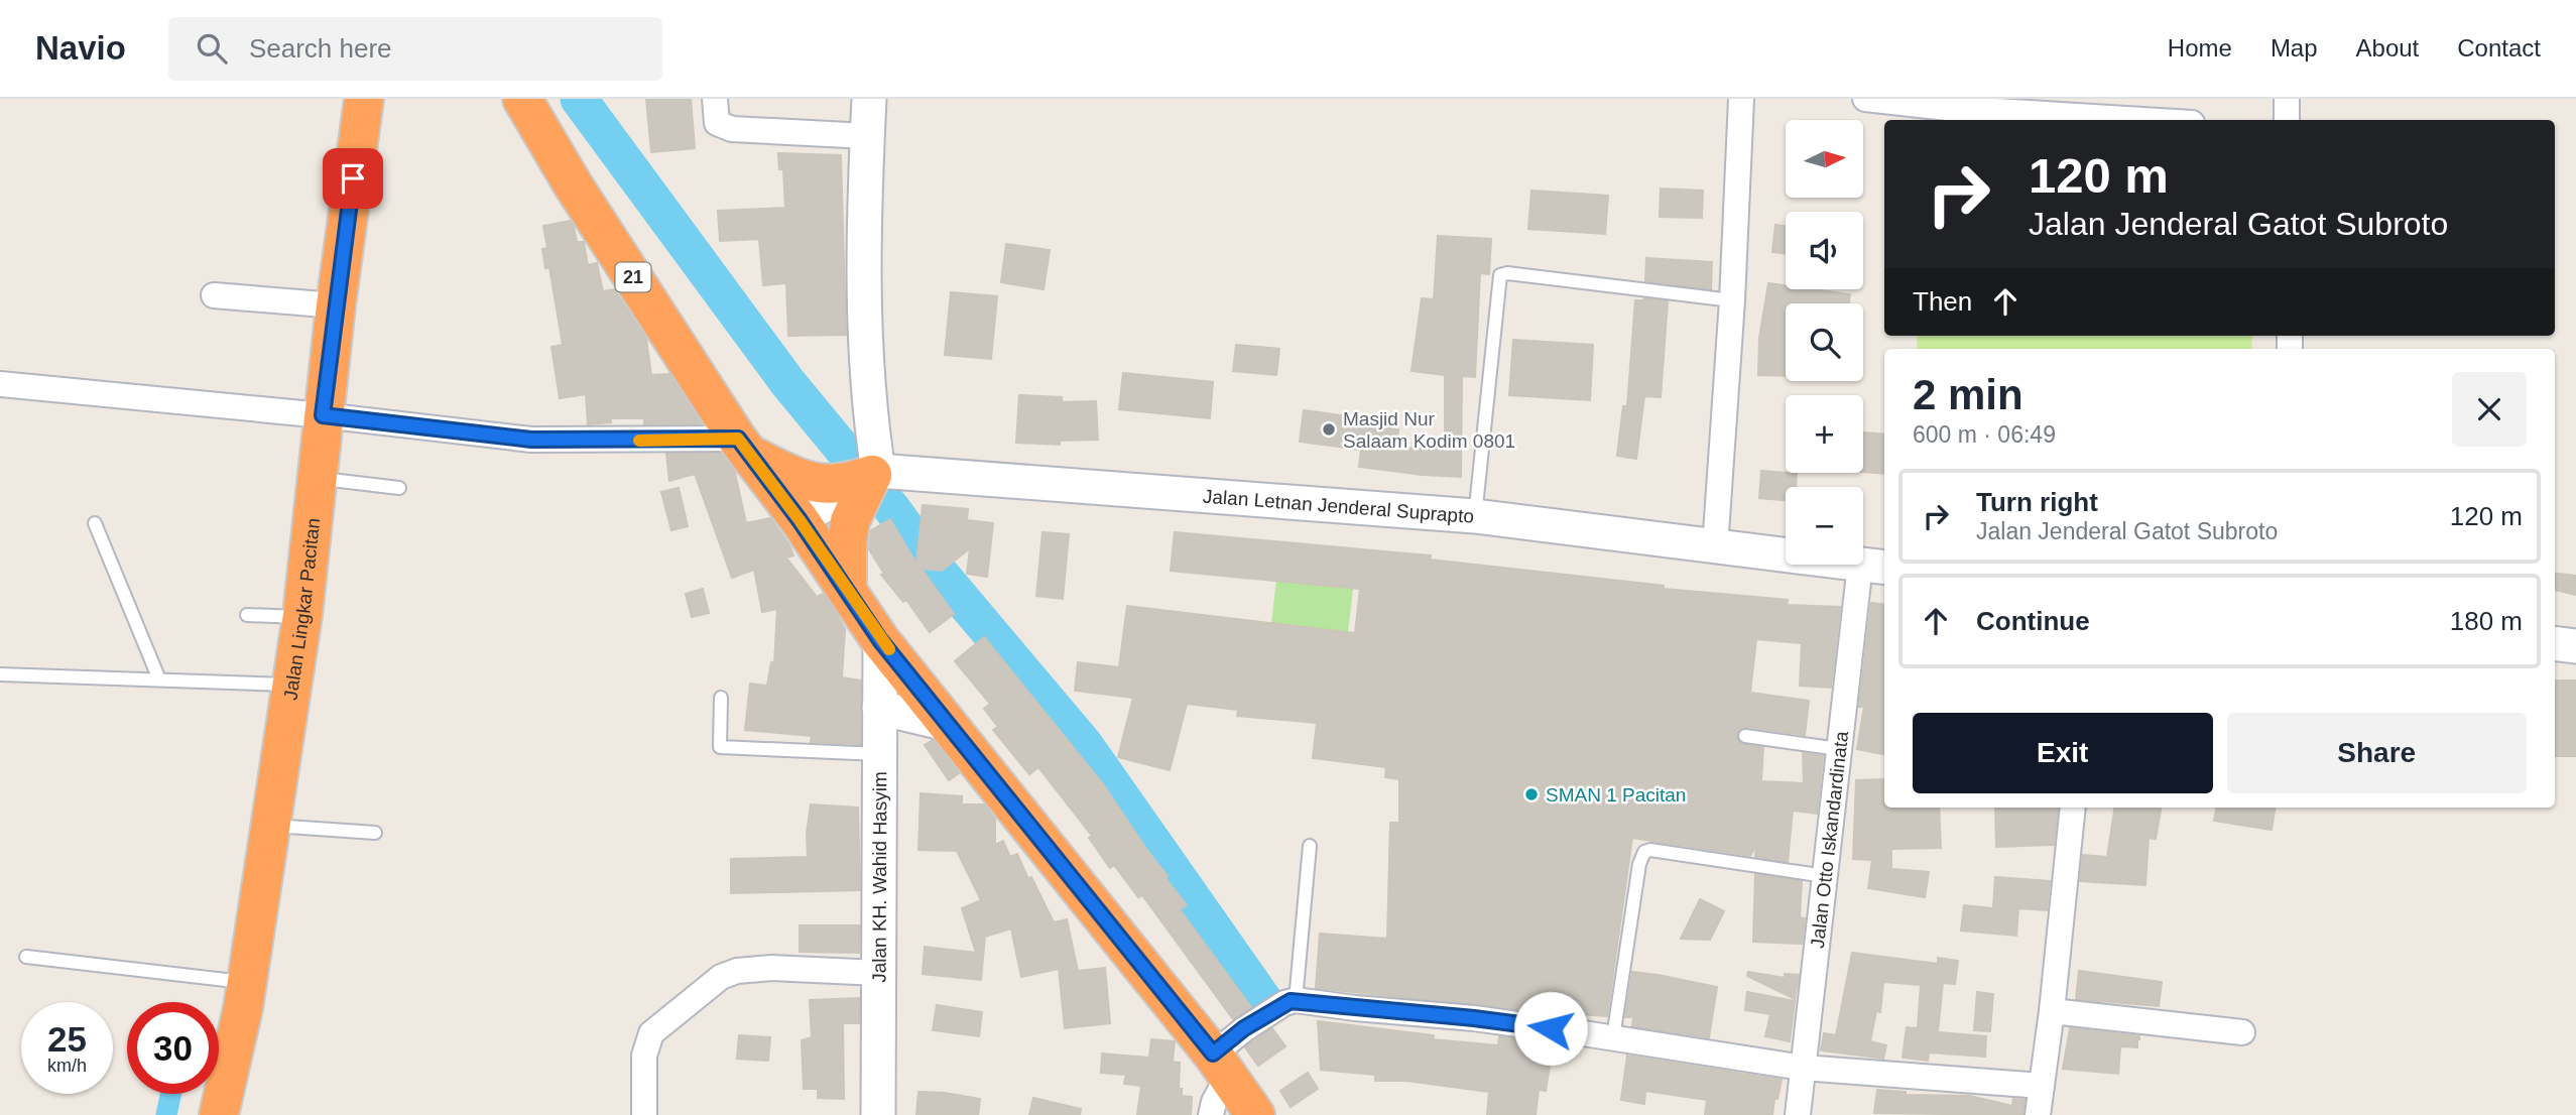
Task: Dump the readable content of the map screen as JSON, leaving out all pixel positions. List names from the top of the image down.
{
  "streets": {
    "highway": ["21", "Jalan Lingkar Pacitan"],
    "main road": ["Jalan Letnan Jenderal Suprapto", "Jalan KH. Wahid Hasyim"],
    "street": ["Jalan Otto Iskandardinata"]
  },
  "crossings": [
    ["21", "Jalan KH. Wahid Hasyim"],
    ["Jalan Letnan Jenderal Suprapto", "Jalan Otto Iskandardinata"]
  ],
  "places": ["Masjid Nur Salaam Kodim 0801", "SMAN 1 Pacitan"],
  "north": "right",
  "page": {
    "header": "Navio",
    "search": "Search here",
    "nav": [
      "Home",
      "Map",
      "About",
      "Contact"
    ],
    "map_buttons": ["+", "−"],
    "turn": ["120 m", "Jalan Jenderal Gatot Subroto"],
    "then": "Then",
    "heading": ["2 min", "600 m · 06:49"],
    "list": [
      {
        "name": "Turn right",
        "note": "Jalan Jenderal Gatot Subroto",
        "value": "120 m"
      },
      {
        "name": "Continue",
        "value": "180 m"
      }
    ],
    "buttons": ["Exit", "Share"],
    "speed": "25 km/h",
    "limit": "30"
  }
}
